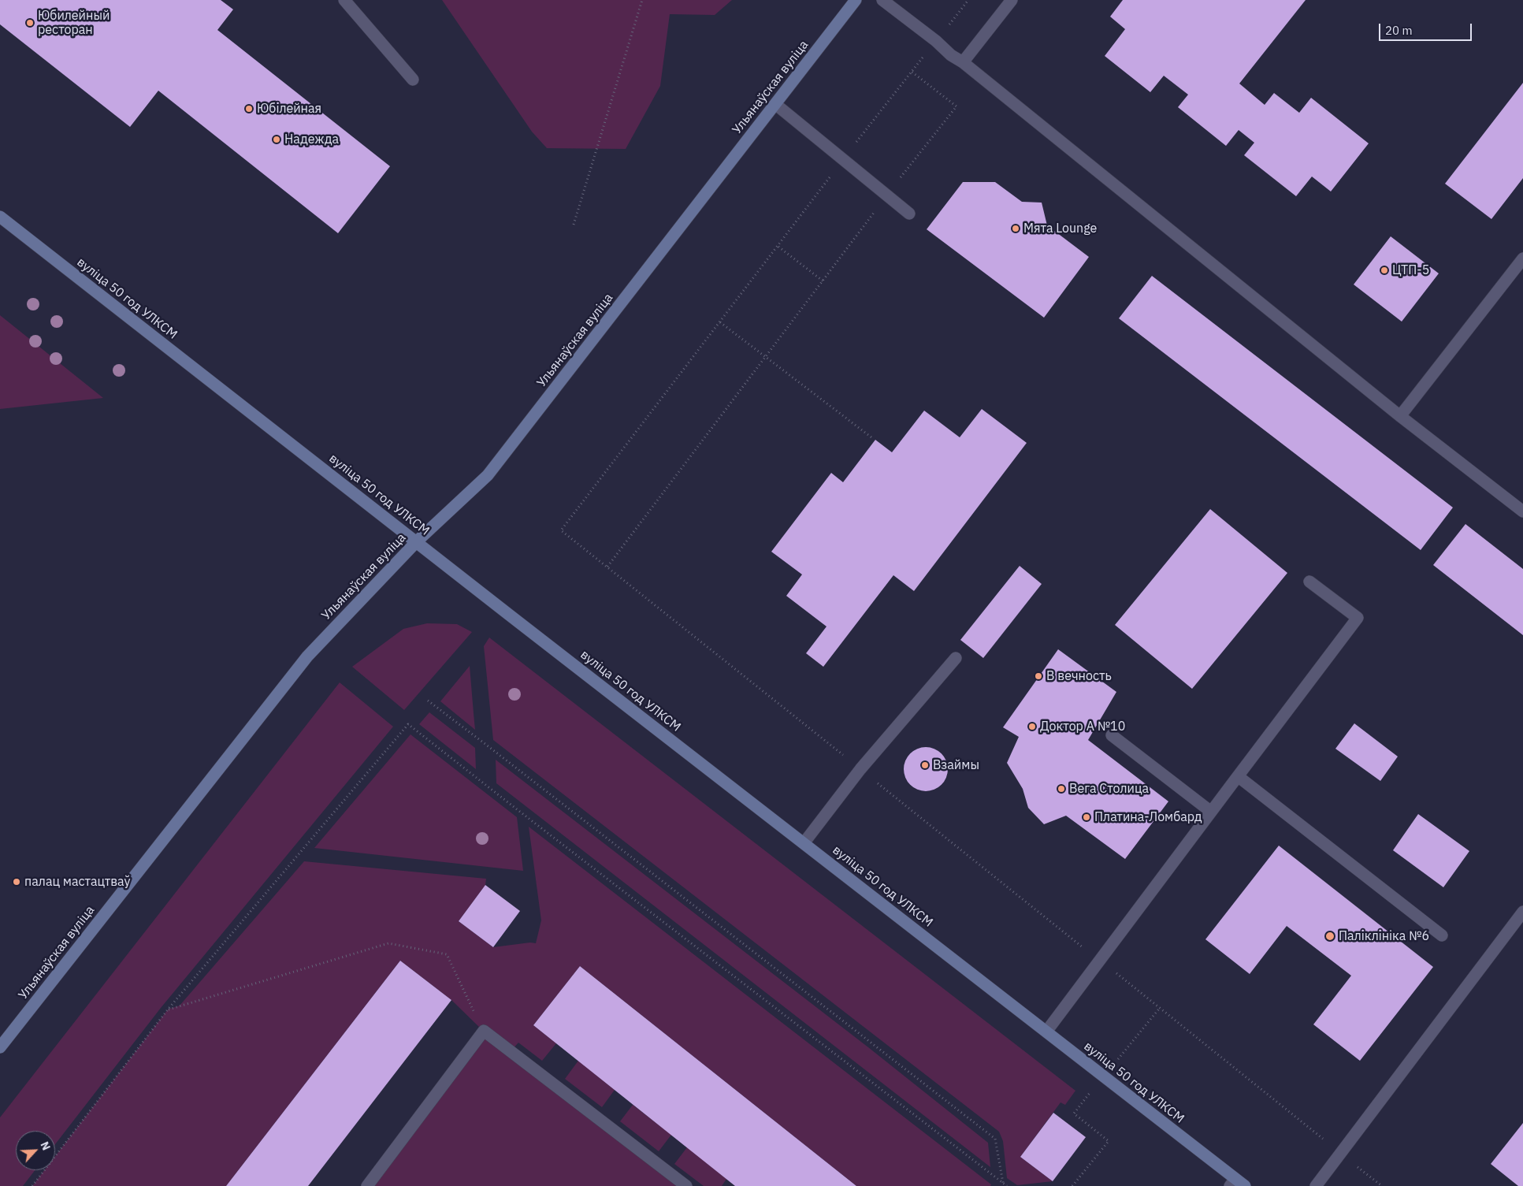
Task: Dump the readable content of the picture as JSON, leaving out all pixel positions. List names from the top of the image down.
{
  "streets": {
    "main road": ["Ульянаўская вуліца", "вуліца 50 год УЛКСМ"]
  },
  "crossings": [
    ["Ульянаўская вуліца", "вуліца 50 год УЛКСМ"]
  ],
  "places": [
    "Юбилейный ресторан",
    "Юбілейная",
    "Надежда",
    "Мята Lounge",
    "ЦТП-5",
    "В вечность",
    "Доктор А №10",
    "Взаймы",
    "Вега Столица",
    "Платина-Ломбард",
    "палац мастацтваў",
    "Паліклініка №6"
  ],
  "scale_bar": "20 m",
  "north": "top right"
}
